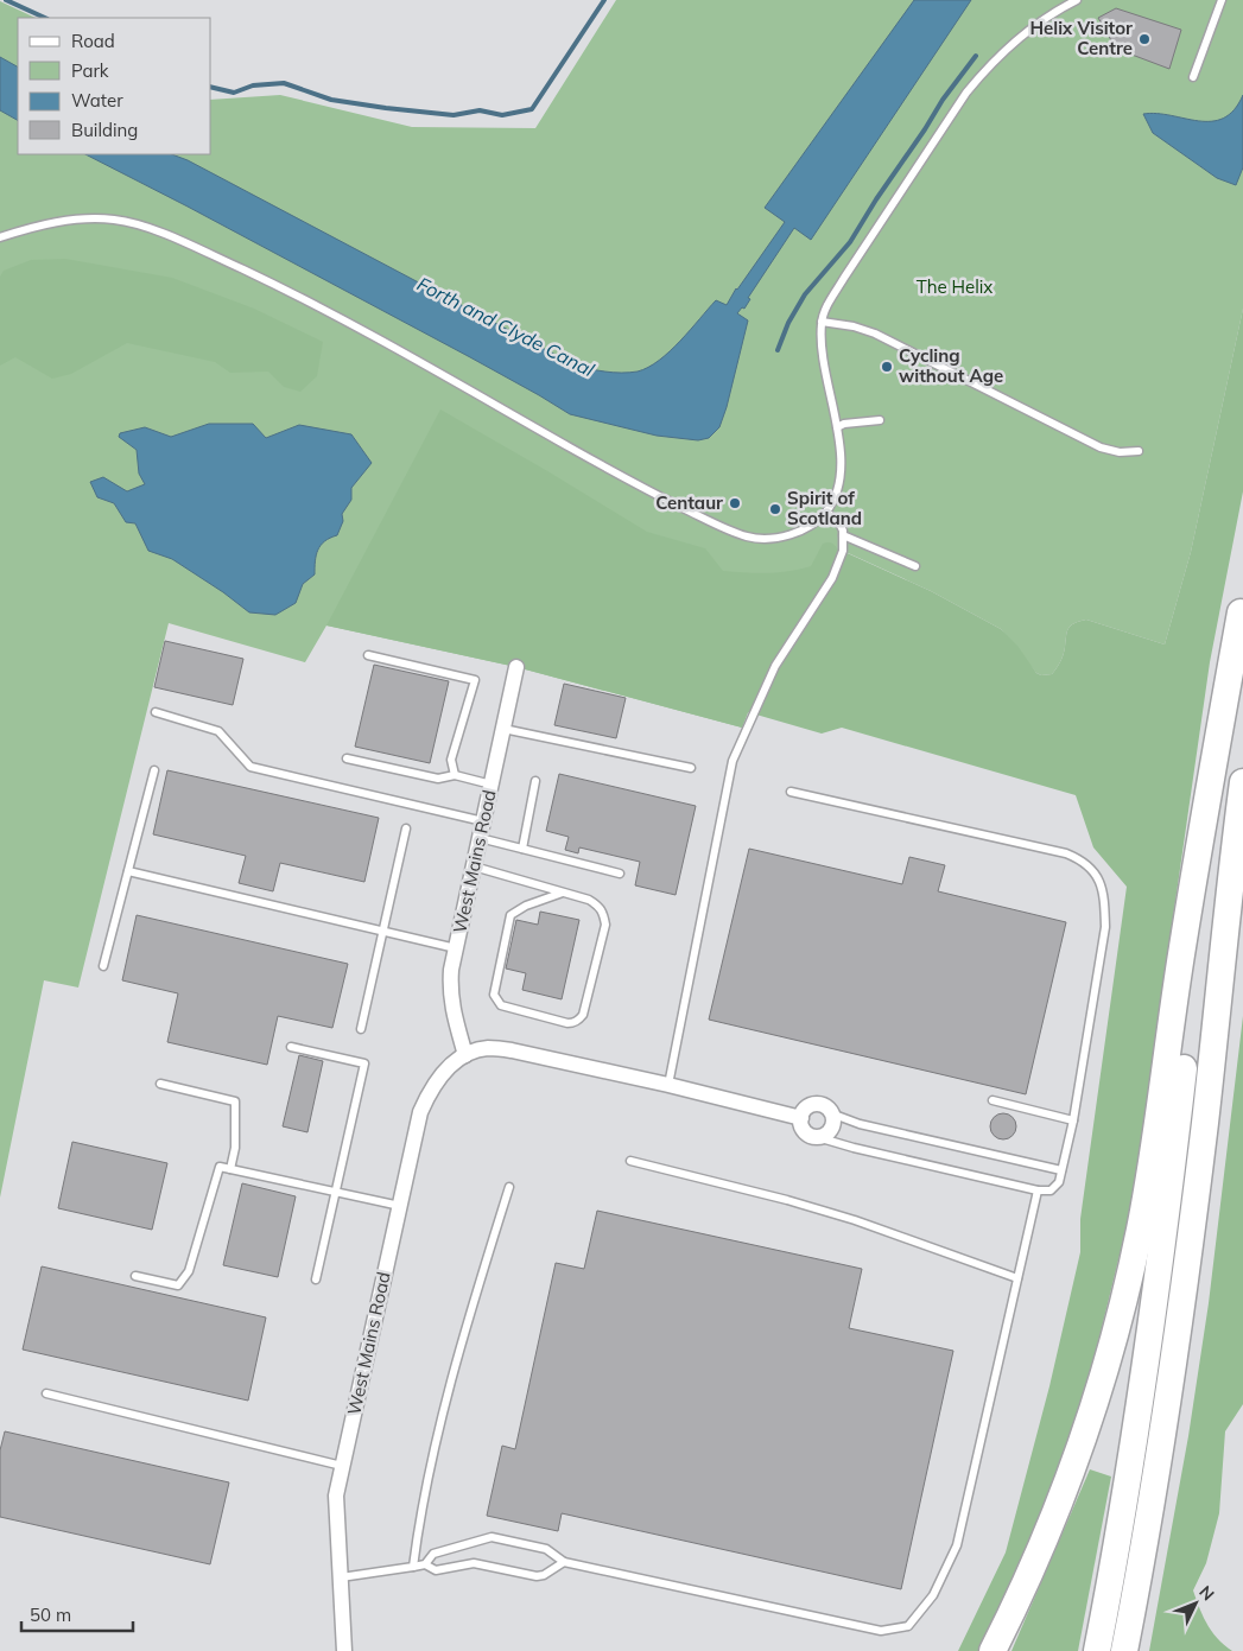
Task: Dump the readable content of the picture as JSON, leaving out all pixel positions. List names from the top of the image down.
{
  "streets": {
    "street": ["West Mains Road"]
  },
  "water": ["Forth and Clyde Canal"],
  "parks": ["The Helix"],
  "places": [
    "Helix Visitor Centre",
    "Cycling without Age",
    "Centaur",
    "Spirit of Scotland"
  ],
  "legend": [
    "Road",
    "Park",
    "Water",
    "Building"
  ],
  "scale_bar": "50 m",
  "north": "top right"
}
